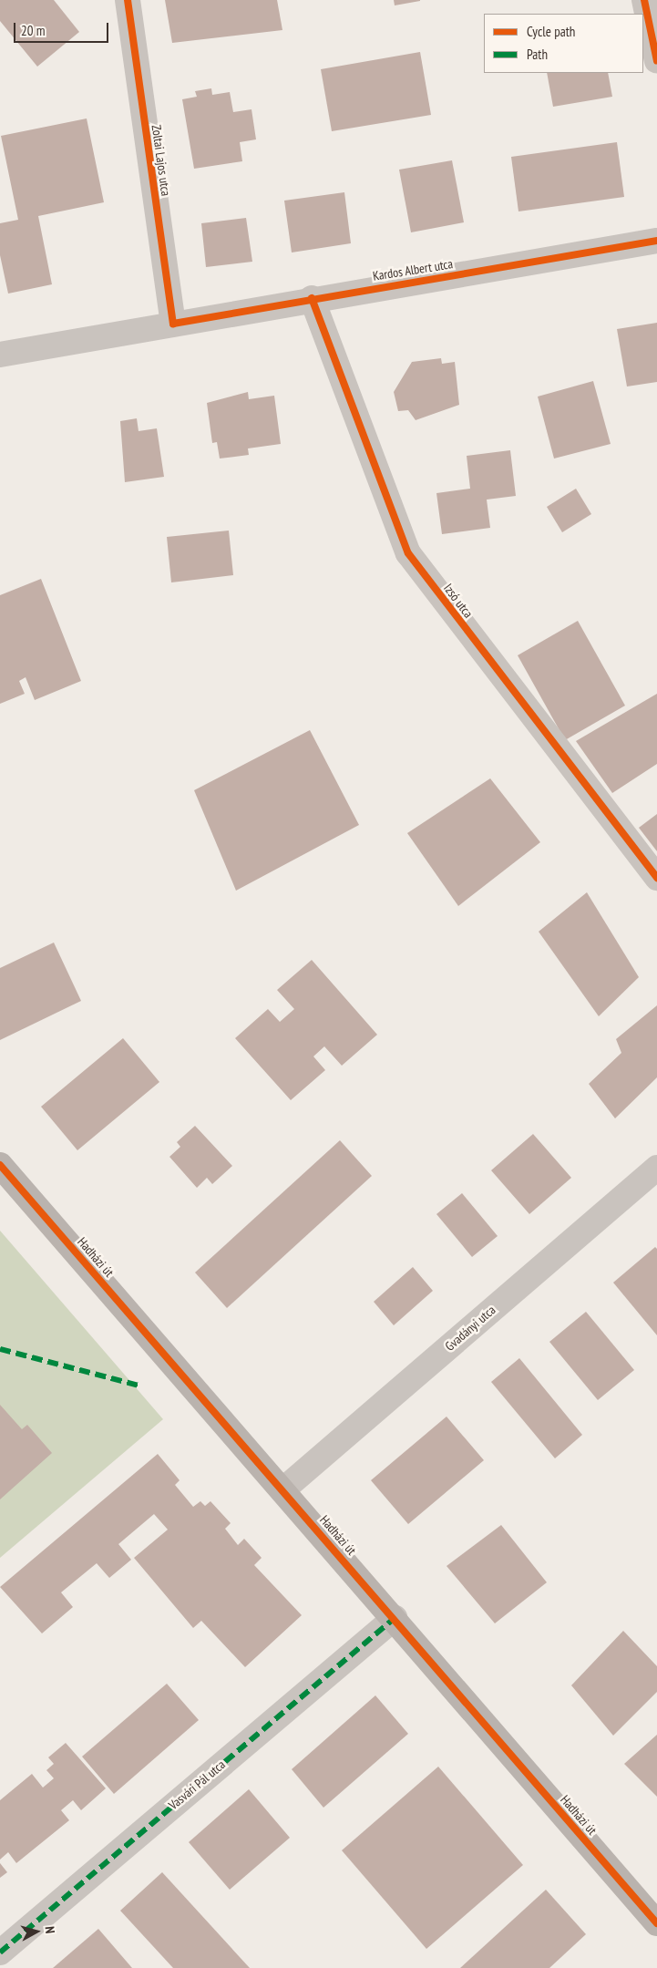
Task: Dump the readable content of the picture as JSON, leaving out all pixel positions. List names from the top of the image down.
{
  "streets": {
    "street": [
      "Zoltai Lajos utca",
      "Kardos Albert utca",
      "Izsó utca",
      "Hadházi út",
      "Gvadányi utca",
      "Vasvári Pál utca"
    ]
  },
  "crossings": [
    ["Zoltai Lajos utca", "Kardos Albert utca"],
    ["Kardos Albert utca", "Izsó utca"],
    ["Hadházi út", "Gvadányi utca"],
    ["Hadházi út", "Vasvári Pál utca"]
  ],
  "legend": ["Cycle path", "Path"],
  "scale_bar": "20 m",
  "north": "right"
}
